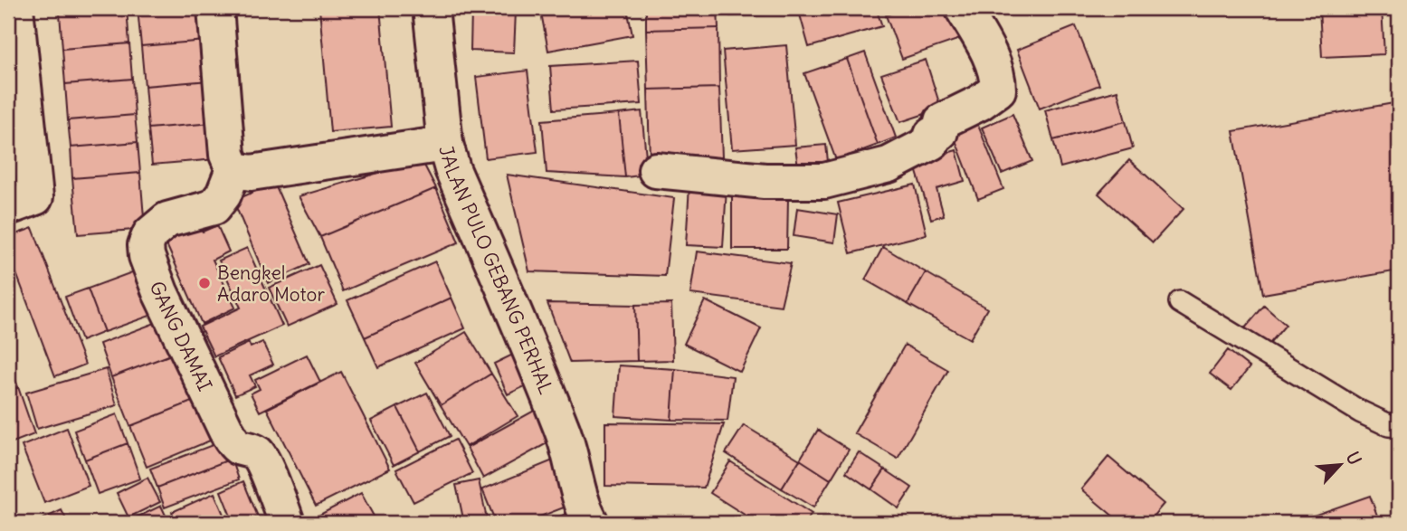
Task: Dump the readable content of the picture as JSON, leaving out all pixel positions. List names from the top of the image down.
{
  "streets": {
    "street": ["JALAN PULO GEBANG PERHAL", "GANG DAMAI"]
  },
  "places": ["Bengkel Adaro Motor"],
  "north": "top right"
}
